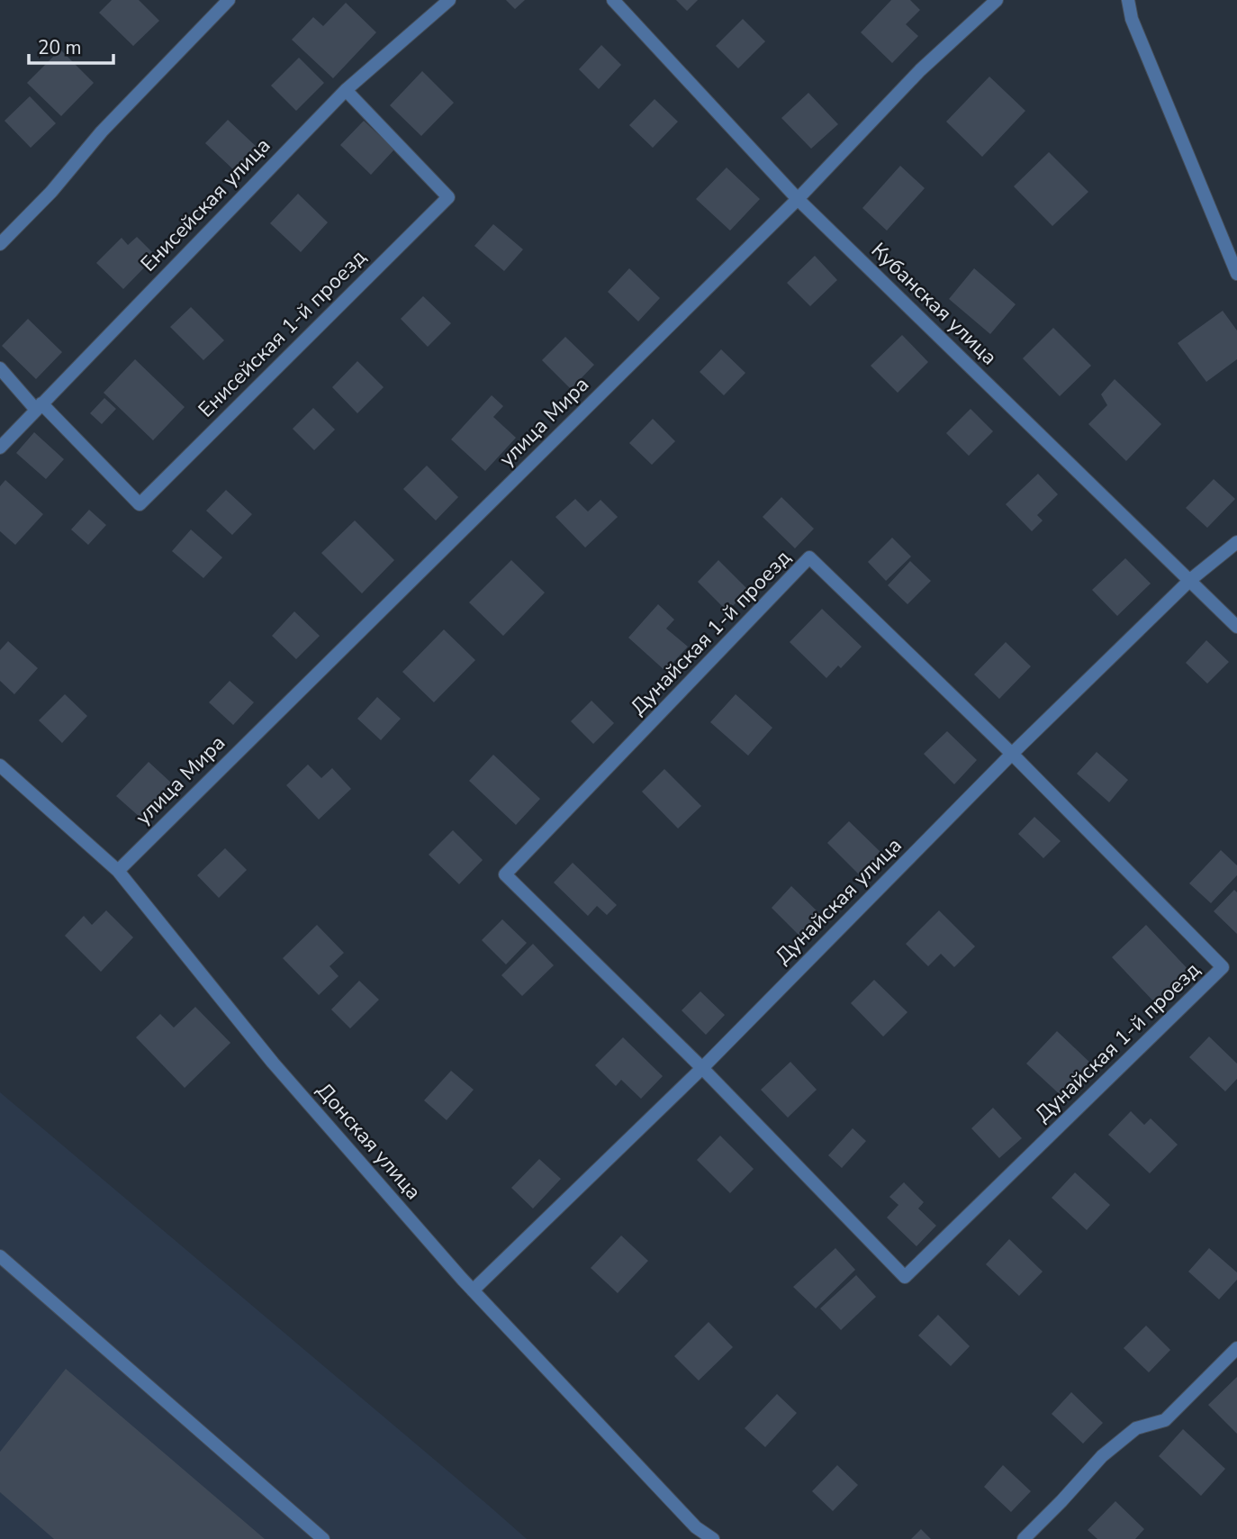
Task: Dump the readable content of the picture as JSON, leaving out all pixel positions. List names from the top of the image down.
{
  "streets": {
    "street": [
      "Енисейская улица",
      "Кубанская улица",
      "Енисейская 1-й проезд",
      "улица Мира",
      "Дунайская 1-й проезд",
      "Дунайская улица",
      "Донская улица"
    ]
  },
  "crossings": [
    ["Енисейская улица", "Енисейская 1-й проезд"],
    ["Кубанская улица", "улица Мира"],
    ["Кубанская улица", "Дунайская улица"],
    ["улица Мира", "Донская улица"],
    ["Дунайская 1-й проезд", "Дунайская улица"],
    ["Дунайская улица", "Донская улица"]
  ],
  "scale_bar": "20 m"
}
